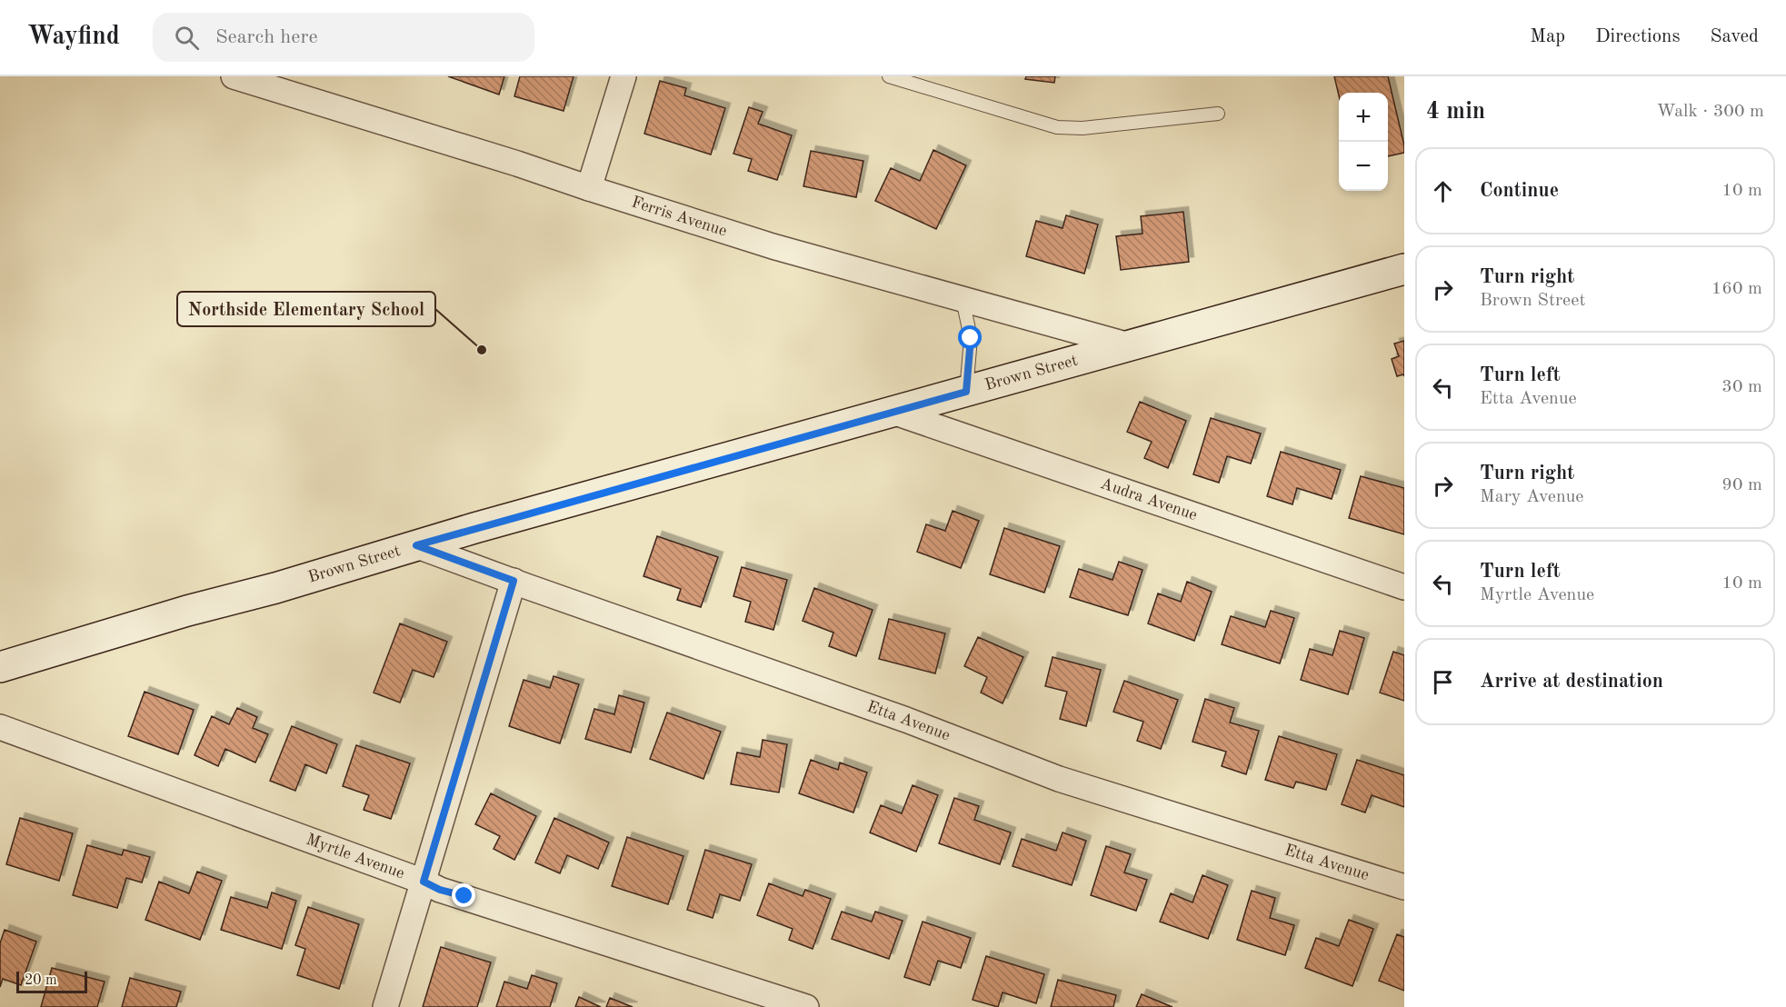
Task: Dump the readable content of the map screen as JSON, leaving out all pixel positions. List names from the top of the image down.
{
  "streets": {
    "main road": ["Brown Street"],
    "street": [
      "Ferris Avenue",
      "Audra Avenue",
      "Etta Avenue",
      "Myrtle Avenue"
    ]
  },
  "crossings": [
    ["Ferris Avenue", "Brown Street"],
    ["Brown Street", "Audra Avenue"],
    ["Brown Street", "Etta Avenue"]
  ],
  "places": ["Northside Elementary School"],
  "scale_bar": "20 m",
  "page": {
    "header": "Wayfind",
    "search": "Search here",
    "nav": ["Map", "Directions", "Saved"],
    "heading": ["4 min", "Walk · 300 m"],
    "map_buttons": ["+", "−"],
    "list": [
      ["Continue", "10 m"],
      ["Turn right", "Brown Street", "160 m"],
      ["Turn left", "Etta Avenue", "30 m"],
      ["Turn right", "Mary Avenue", "90 m"],
      ["Turn left", "Myrtle Avenue", "10 m"],
      "Arrive at destination"
    ],
    "scale": "20 m"
  }
}
